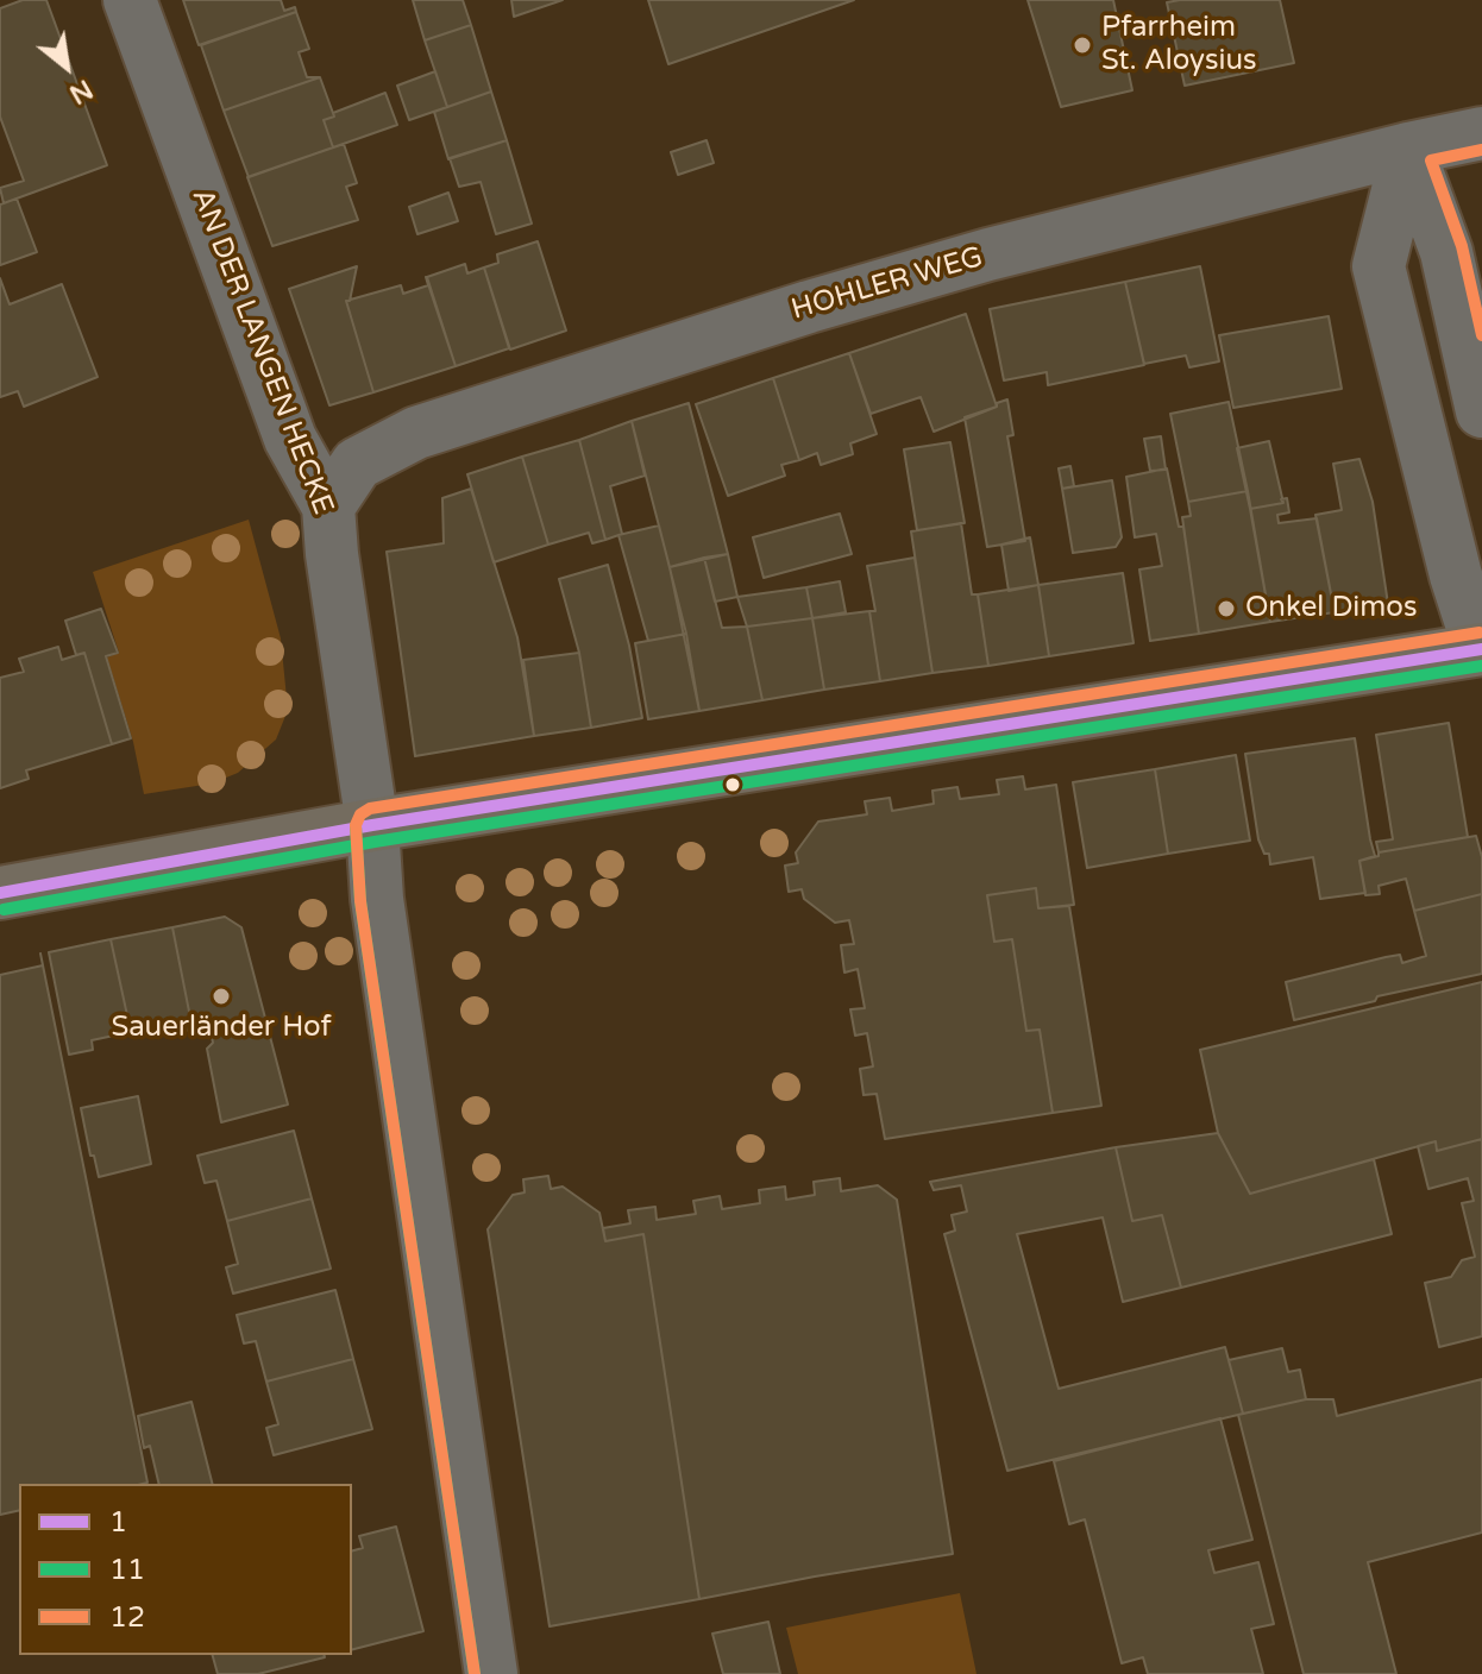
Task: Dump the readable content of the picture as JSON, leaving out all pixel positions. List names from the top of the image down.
{
  "streets": {
    "street": ["HOHLER WEG", "AN DER LANGEN HECKE"]
  },
  "crossings": [
    ["HOHLER WEG", "AN DER LANGEN HECKE"]
  ],
  "places": ["Pfarrheim St. Aloysius", "Onkel Dimos", "Sauerländer Hof"],
  "lines": ["transit line 12", "transit line 1", "transit line 11"],
  "legend": ["1", "11", "12"],
  "north": "bottom right"
}
